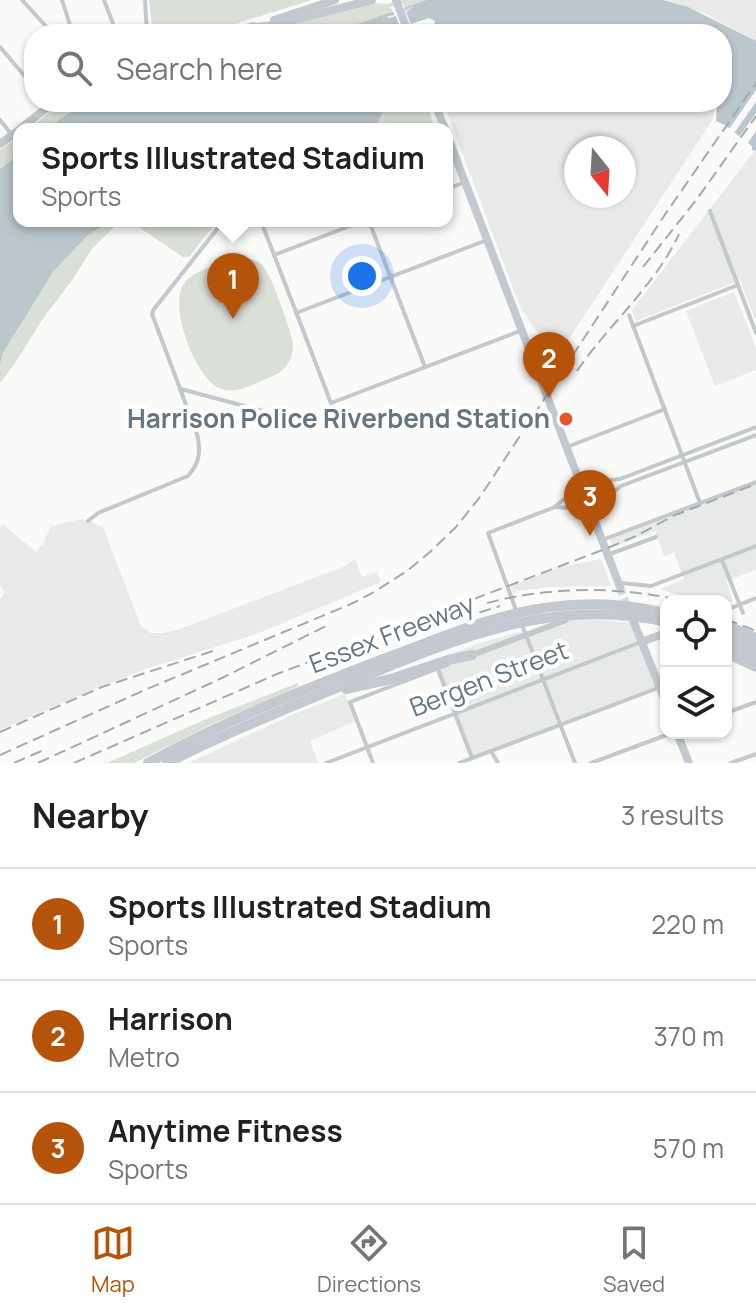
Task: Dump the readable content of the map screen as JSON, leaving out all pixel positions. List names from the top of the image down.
{
  "streets": {
    "highway": ["Essex Freeway"],
    "main road": ["Bergen Street"]
  },
  "places": ["Harrison Police Riverbend Station"],
  "north": "bottom",
  "page": {
    "search": "Search here",
    "popup": ["Sports Illustrated Stadium", "Sports"],
    "pins": ["1", "2", "3"],
    "heading": ["Nearby", "3 results"],
    "list": [
      {
        "mark": "1",
        "name": "Sports Illustrated Stadium",
        "note": "Sports",
        "value": "220 m"
      },
      {
        "mark": "2",
        "name": "Harrison",
        "note": "Metro",
        "value": "370 m"
      },
      {
        "mark": "3",
        "name": "Anytime Fitness",
        "note": "Sports",
        "value": "570 m"
      }
    ],
    "nav": ["Map", "Directions", "Saved"]
  }
}
